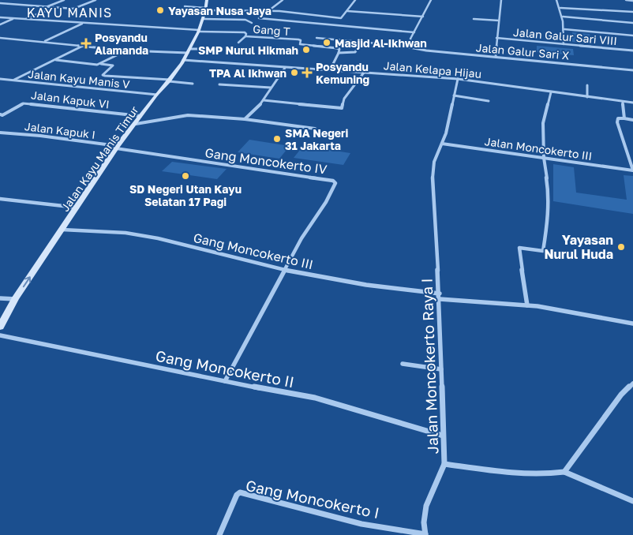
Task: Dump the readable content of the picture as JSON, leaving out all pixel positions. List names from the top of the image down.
{
  "streets": {
    "street": [
      "Gang T",
      "Jalan Galur Sari VIII",
      "Jalan Galur Sari X",
      "Jalan Kelapa Hijau",
      "Jalan Kayu Manis V",
      "Jalan Kapuk VI",
      "Jalan Kapuk I",
      "Jalan Moncokerto III",
      "Jalan Kayu Manis Timur",
      "Gang Moncokerto IV",
      "Gang Moncokerto III",
      "Jalan Moncokerto Raya I",
      "Gang Moncokerto II",
      "Gang Moncokerto I"
    ]
  },
  "crossings": [
    ["Gang T", "Jalan Kayu Manis Timur"],
    ["Jalan Kelapa Hijau", "Jalan Kayu Manis Timur"],
    ["Jalan Kelapa Hijau", "Jalan Moncokerto Raya I"],
    ["Jalan Kayu Manis V", "Jalan Kayu Manis Timur"],
    ["Jalan Kapuk VI", "Jalan Kayu Manis Timur"],
    ["Jalan Kapuk I", "Jalan Kayu Manis Timur"],
    ["Jalan Kapuk I", "Gang Moncokerto IV"],
    ["Jalan Moncokerto III", "Jalan Moncokerto Raya I"],
    ["Jalan Kayu Manis Timur", "Gang Moncokerto IV"],
    ["Jalan Kayu Manis Timur", "Gang Moncokerto III"],
    ["Gang Moncokerto IV", "Gang Moncokerto III"],
    ["Gang Moncokerto III", "Jalan Moncokerto Raya I"],
    ["Jalan Moncokerto Raya I", "Gang Moncokerto II"],
    ["Jalan Moncokerto Raya I", "Gang Moncokerto I"]
  ],
  "districts": ["KAYU MANIS"],
  "places": {
    "other": [
      "Yayasan Nusa Jaya",
      "Masjid Al-Ikhwan",
      "SMP Nurul Hikmah",
      "TPA Al Ikhwan",
      "SMA Negeri 31 Jakarta",
      "SD Negeri Utan Kayu Selatan 17 Pagi",
      "Yayasan Nurul Huda"
    ],
    "health": ["Posyandu Alamanda", "Posyandu Kemuning"]
  }
}
